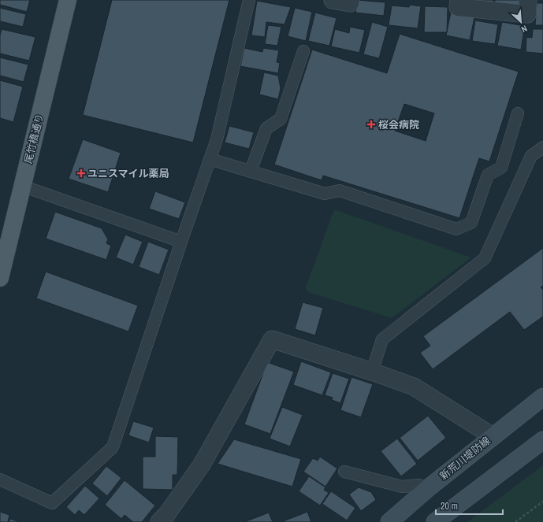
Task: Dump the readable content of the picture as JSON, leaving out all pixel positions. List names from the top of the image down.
{
  "streets": {
    "main road": ["尾竹橋通り", "新荒川堤防線"]
  },
  "places": {
    "health": ["桜会病院", "ユニスマイル薬局"]
  },
  "scale_bar": "20 m",
  "north": "bottom right"
}
